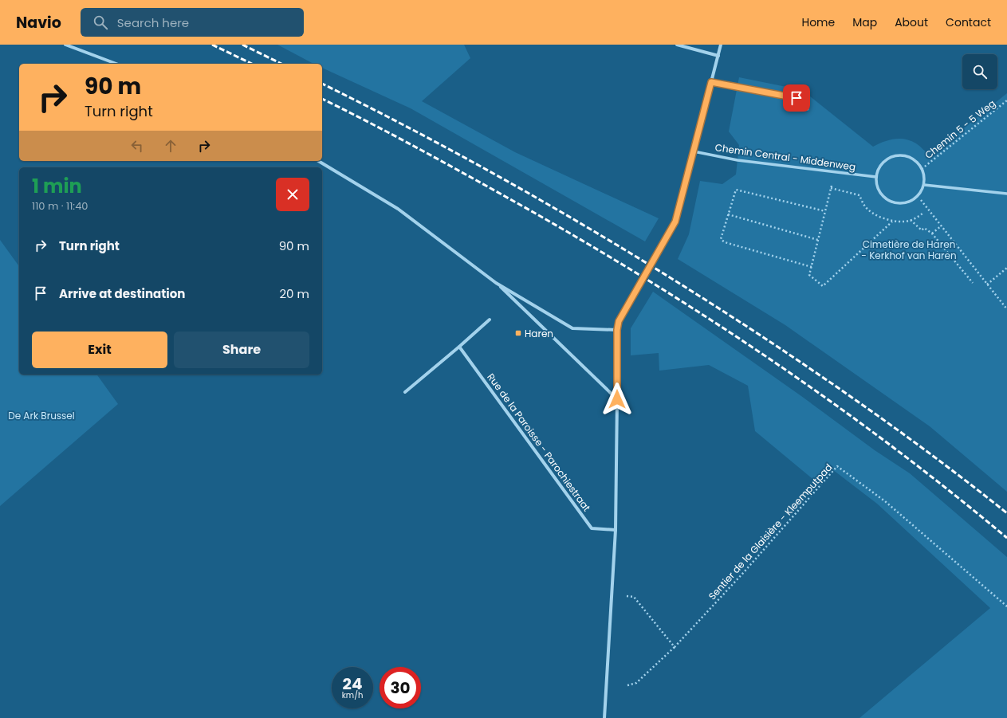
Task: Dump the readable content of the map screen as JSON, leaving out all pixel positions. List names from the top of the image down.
{
  "streets": {
    "street": ["Chemin Central - Middenweg", "Rue de la Paroisse - Parochiestraat"],
    "path": ["Chemin 5 - 5 Weg", "Sentier de la Glaisière - Kleemputpad"]
  },
  "crossings": [
    ["Chemin 5 - 5 Weg", "Chemin Central - Middenweg"]
  ],
  "parks": ["Cimetière de Haren - Kerkhof van Haren", "De Ark Brussel"],
  "places": {
    "transit": ["Haren"]
  },
  "page": {
    "header": "Navio",
    "search": "Search here",
    "nav": [
      "Home",
      "Map",
      "About",
      "Contact"
    ],
    "turn": ["90 m", "Turn right"],
    "heading": ["1 min", "110 m · 11:40"],
    "list": [
      {
        "name": "Turn right",
        "value": "90 m"
      },
      {
        "name": "Arrive at destination",
        "value": "20 m"
      }
    ],
    "buttons": ["Exit", "Share"],
    "speed": "24 km/h",
    "limit": "30"
  }
}
